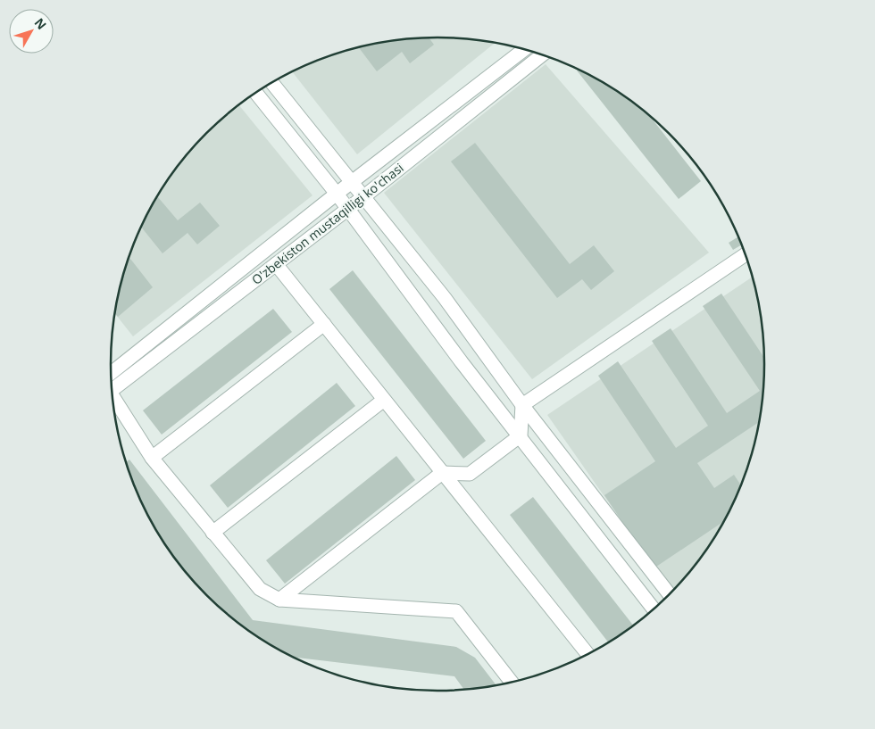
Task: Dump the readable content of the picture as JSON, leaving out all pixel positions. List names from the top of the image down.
{
  "streets": {
    "street": ["O'zbekiston mustaqilligi ko'chasi"]
  },
  "north": "top right"
}
